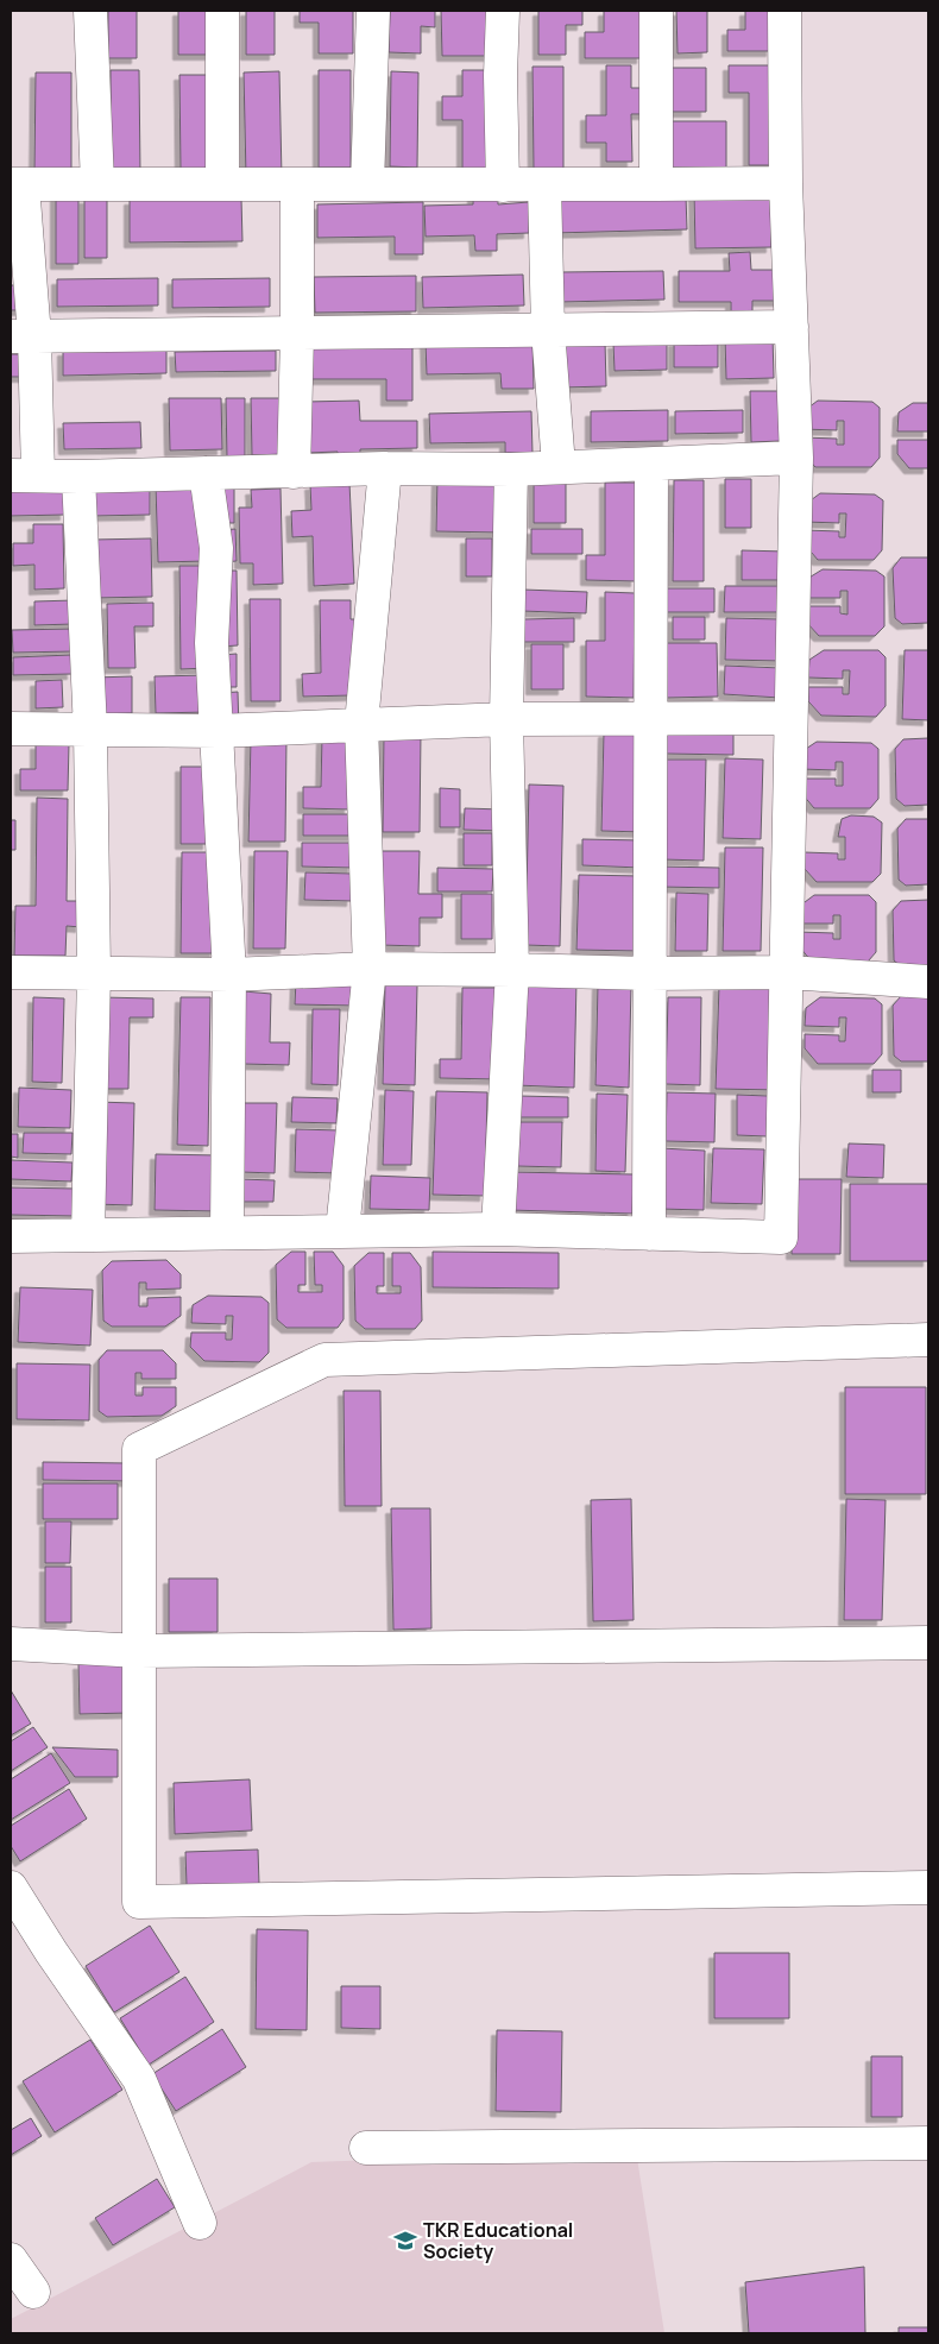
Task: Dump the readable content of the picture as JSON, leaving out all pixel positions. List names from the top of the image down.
{
  "places": {
    "school or university": ["TKR Educational Society"]
  }
}
